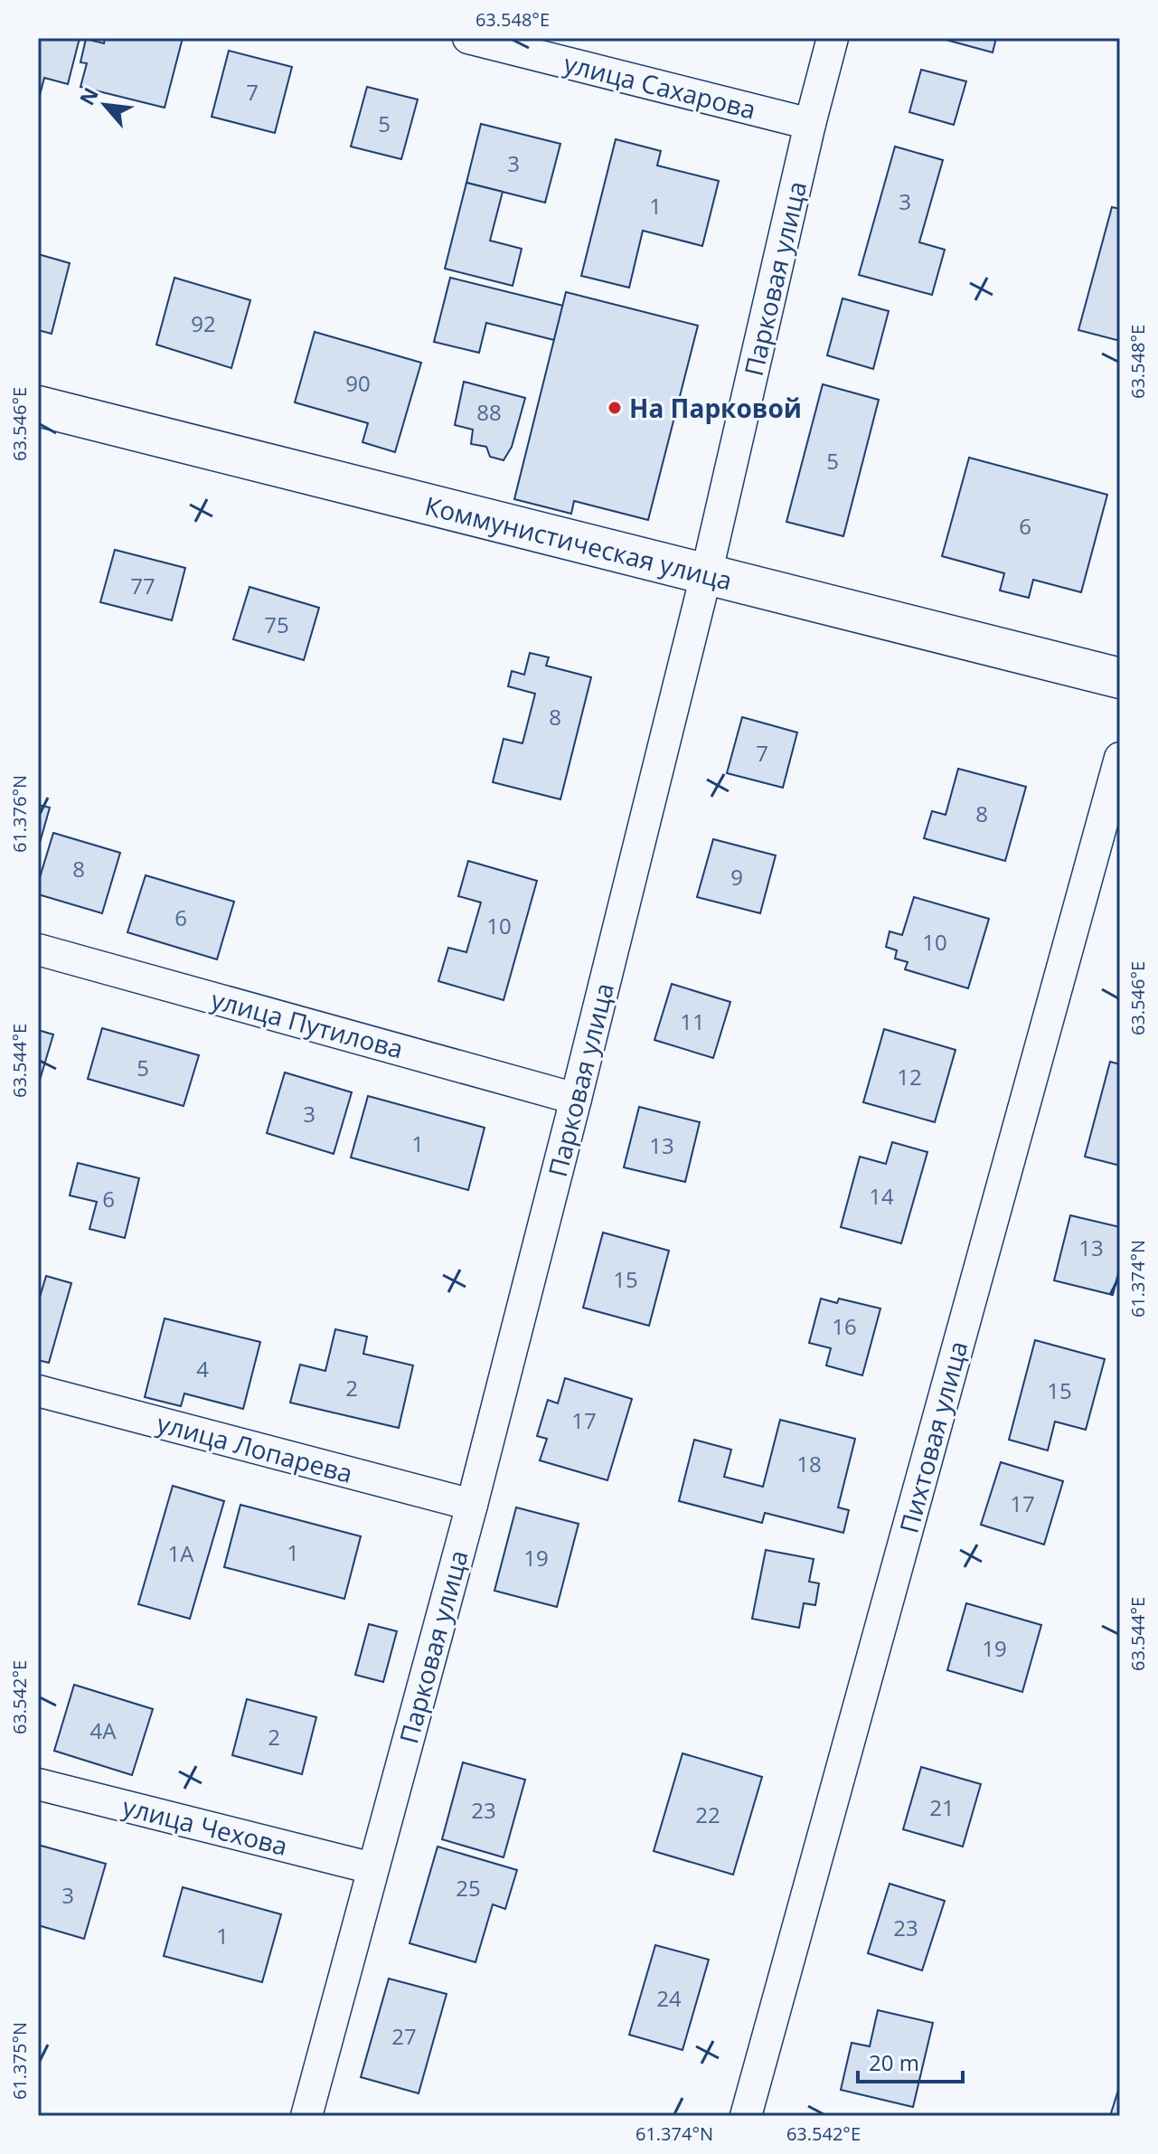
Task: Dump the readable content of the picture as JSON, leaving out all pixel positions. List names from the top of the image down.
{
  "streets": {
    "street": [
      "улица Сахарова",
      "Парковая улица",
      "Коммунистическая улица",
      "улица Путилова",
      "Пихтовая улица",
      "улица Лопарева",
      "улица Чехова"
    ]
  },
  "crossings": [
    ["улица Сахарова", "Парковая улица"],
    ["Парковая улица", "Коммунистическая улица"],
    ["Парковая улица", "улица Путилова"],
    ["Парковая улица", "улица Лопарева"],
    ["Парковая улица", "улица Чехова"]
  ],
  "places": ["На Парковой"],
  "house_numbers": [
    "7",
    "5",
    "3",
    "3",
    "1",
    "92",
    "90",
    "88",
    "5",
    "6",
    "77",
    "75",
    "8",
    "7",
    "8",
    "8",
    "9",
    "6",
    "10",
    "10",
    "11",
    "5",
    "12",
    "3",
    "1",
    "13",
    "14",
    "6",
    "13",
    "15",
    "16",
    "4",
    "2",
    "15",
    "17",
    "18",
    "17",
    "1",
    "1А",
    "19",
    "19",
    "4А",
    "2",
    "21",
    "23",
    "22",
    "25",
    "3",
    "23",
    "1",
    "24",
    "27"
  ],
  "scale_bar": "20 m",
  "north": "top left",
  "coordinates": [
    "63.548°E",
    "63.546°E",
    "61.376°N",
    "63.544°E",
    "61.374°N",
    "63.542°E",
    "61.375°N"
  ]
}
